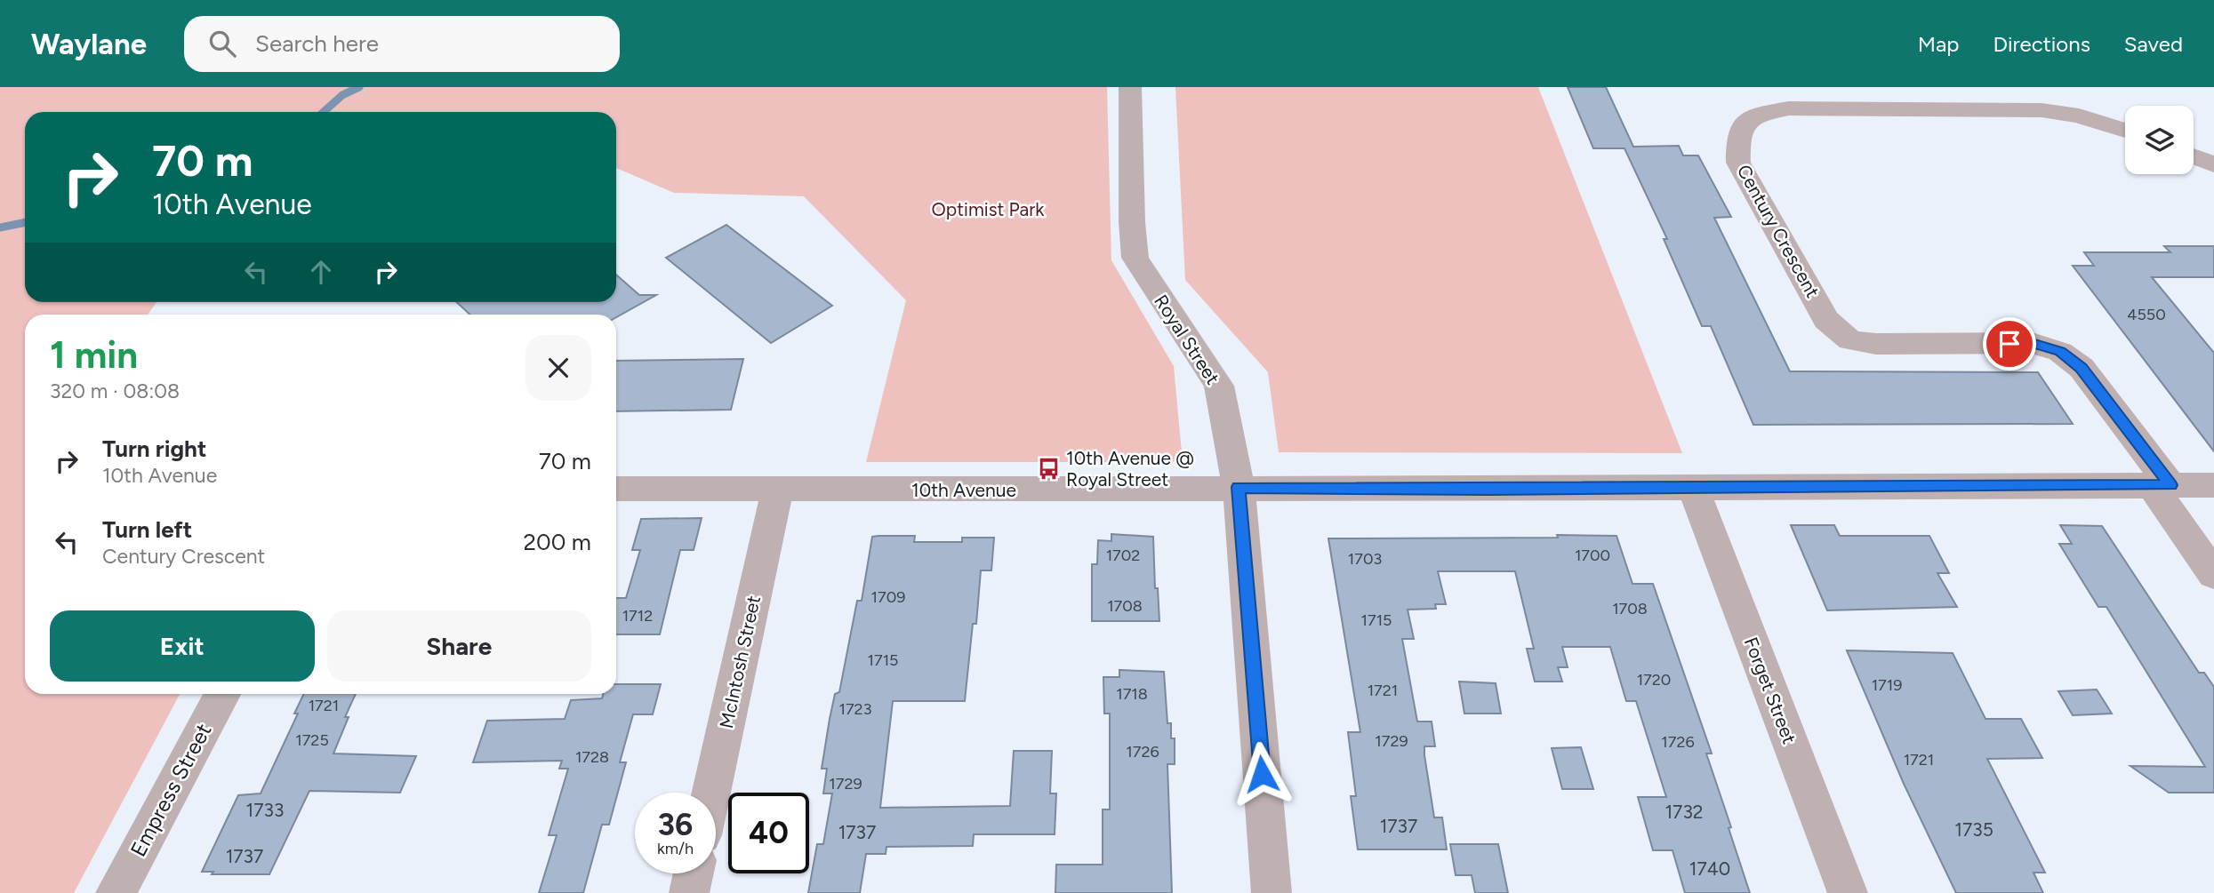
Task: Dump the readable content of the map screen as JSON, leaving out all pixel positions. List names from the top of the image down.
{
  "streets": {
    "street": [
      "Century Crescent",
      "Royal Street",
      "10th Avenue",
      "McIntosh Street",
      "Forget Street",
      "Empress Street"
    ]
  },
  "crossings": [
    ["Century Crescent", "10th Avenue"],
    ["Royal Street", "10th Avenue"],
    ["10th Avenue", "McIntosh Street"],
    ["10th Avenue", "Forget Street"]
  ],
  "parks": ["Optimist Park"],
  "places": {
    "bus stop": ["10th Avenue @ Royal Street"]
  },
  "house_numbers": [
    "4550",
    "1702",
    "1700",
    "1703",
    "1709",
    "1708",
    "1708",
    "1712",
    "1715",
    "1715",
    "1720",
    "1719",
    "1721",
    "1718",
    "1721",
    "1723",
    "1725",
    "1729",
    "1726",
    "1726",
    "1728",
    "1721",
    "1729",
    "1733",
    "1732",
    "1737",
    "1735",
    "1737",
    "1737",
    "1740"
  ],
  "page": {
    "header": "Waylane",
    "search": "Search here",
    "nav": ["Map", "Directions", "Saved"],
    "turn": ["70 m", "10th Avenue"],
    "heading": ["1 min", "320 m · 08:08"],
    "list": [
      {
        "name": "Turn right",
        "note": "10th Avenue",
        "value": "70 m"
      },
      {
        "name": "Turn left",
        "note": "Century Crescent",
        "value": "200 m"
      }
    ],
    "buttons": ["Exit", "Share"],
    "speed": "36 km/h",
    "limit": "40"
  }
}
